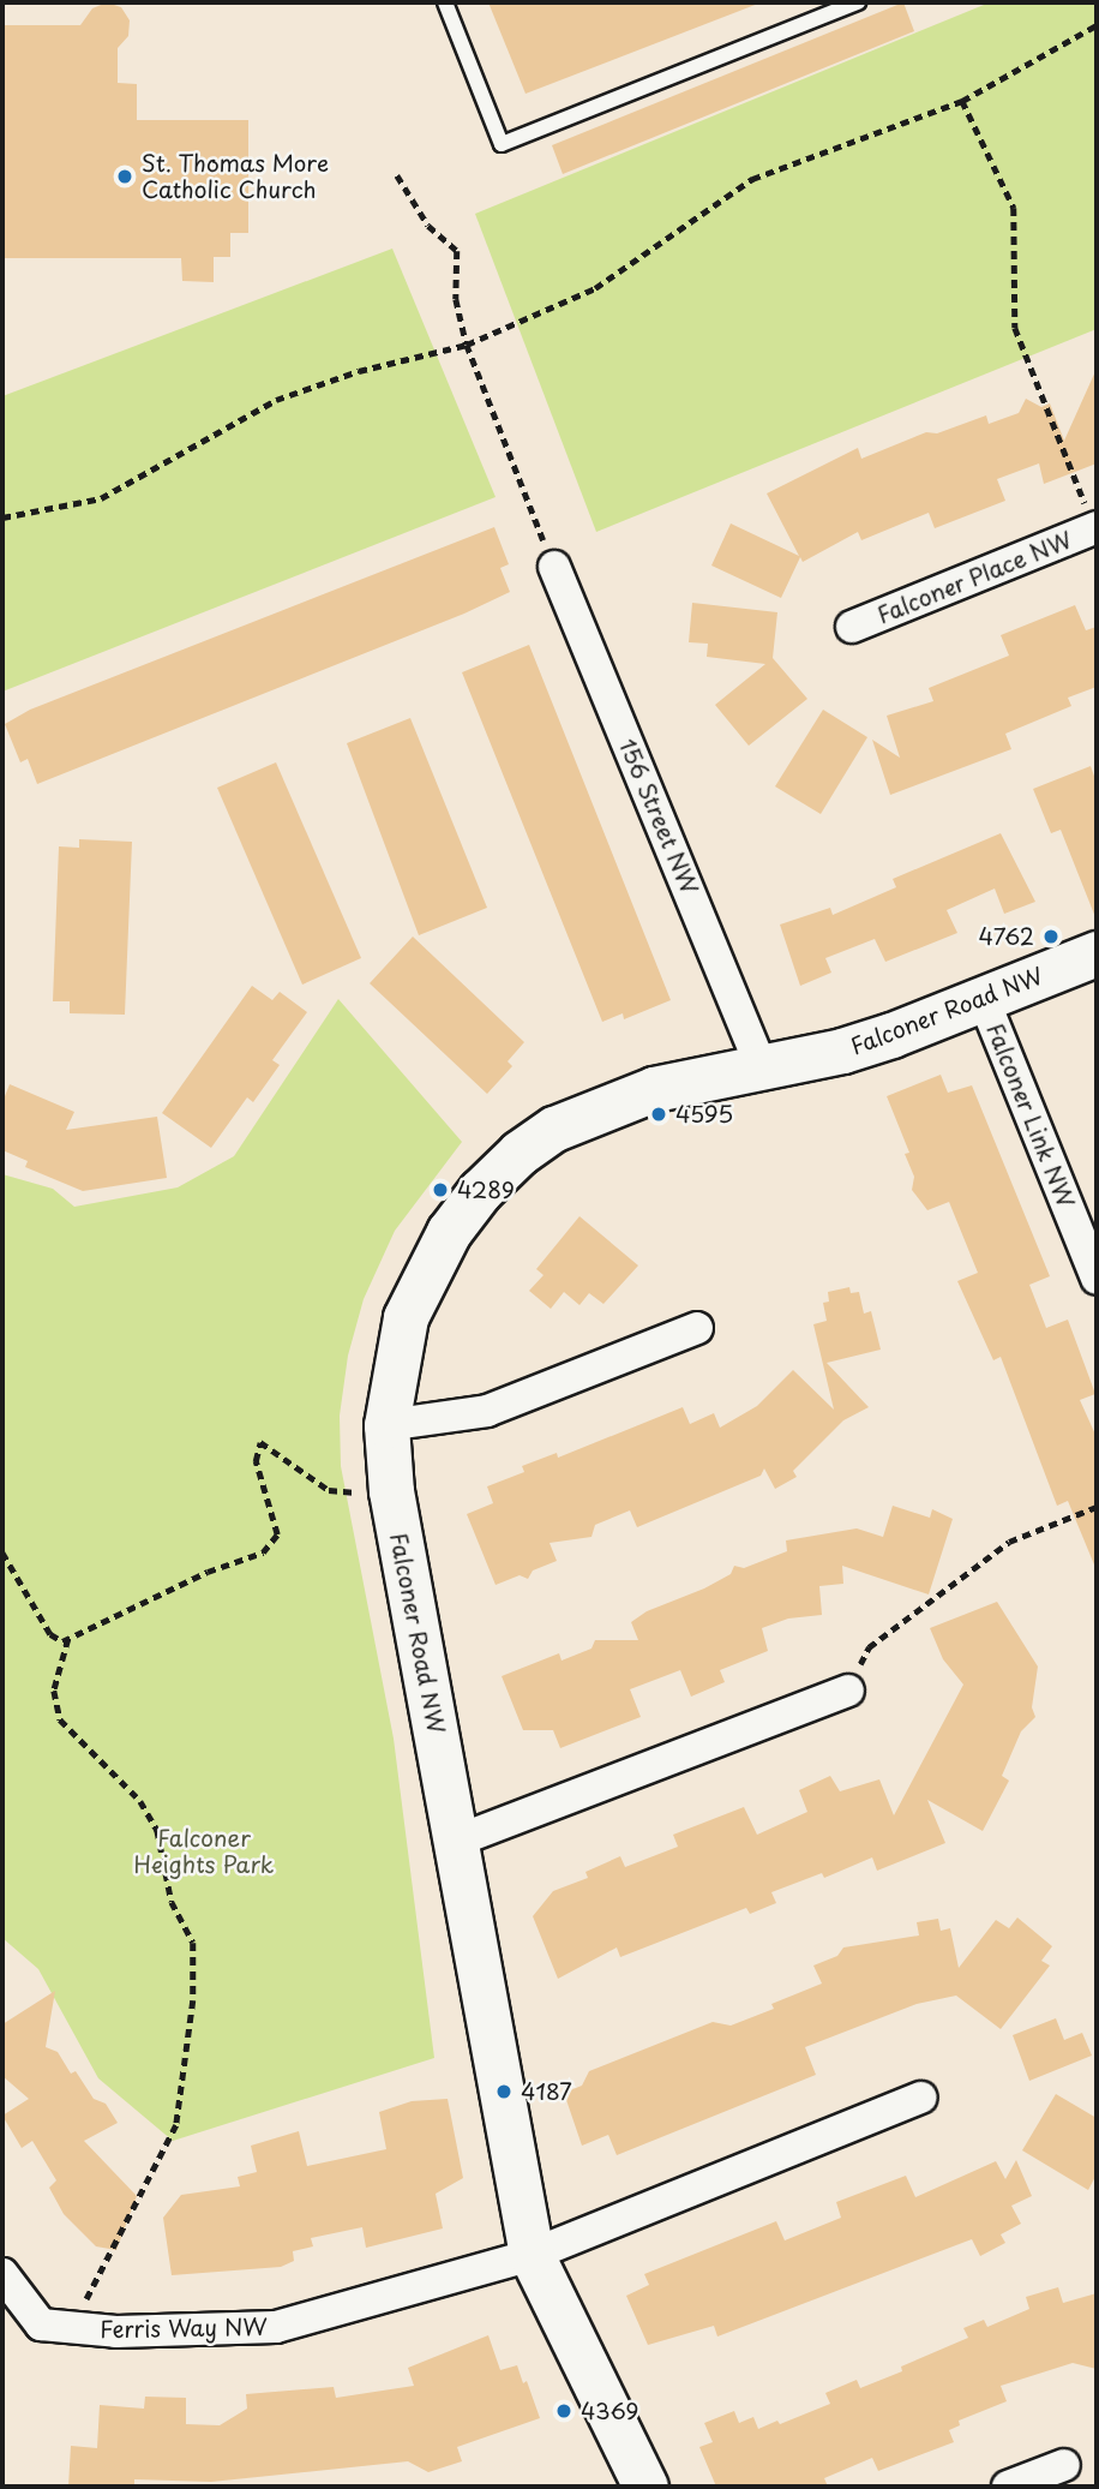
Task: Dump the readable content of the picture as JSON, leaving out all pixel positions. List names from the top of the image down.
{
  "streets": {
    "street": [
      "Falconer Place NW",
      "156 Street NW",
      "Falconer Road NW",
      "Falconer Link NW",
      "Ferris Way NW"
    ]
  },
  "crossings": [
    ["156 Street NW", "Falconer Road NW"],
    ["Falconer Road NW", "Falconer Link NW"],
    ["Falconer Road NW", "Ferris Way NW"]
  ],
  "parks": ["Falconer Heights Park"],
  "places": [
    "St. Thomas More Catholic Church",
    "4762",
    "4595",
    "4289",
    "4187",
    "4369"
  ]
}
